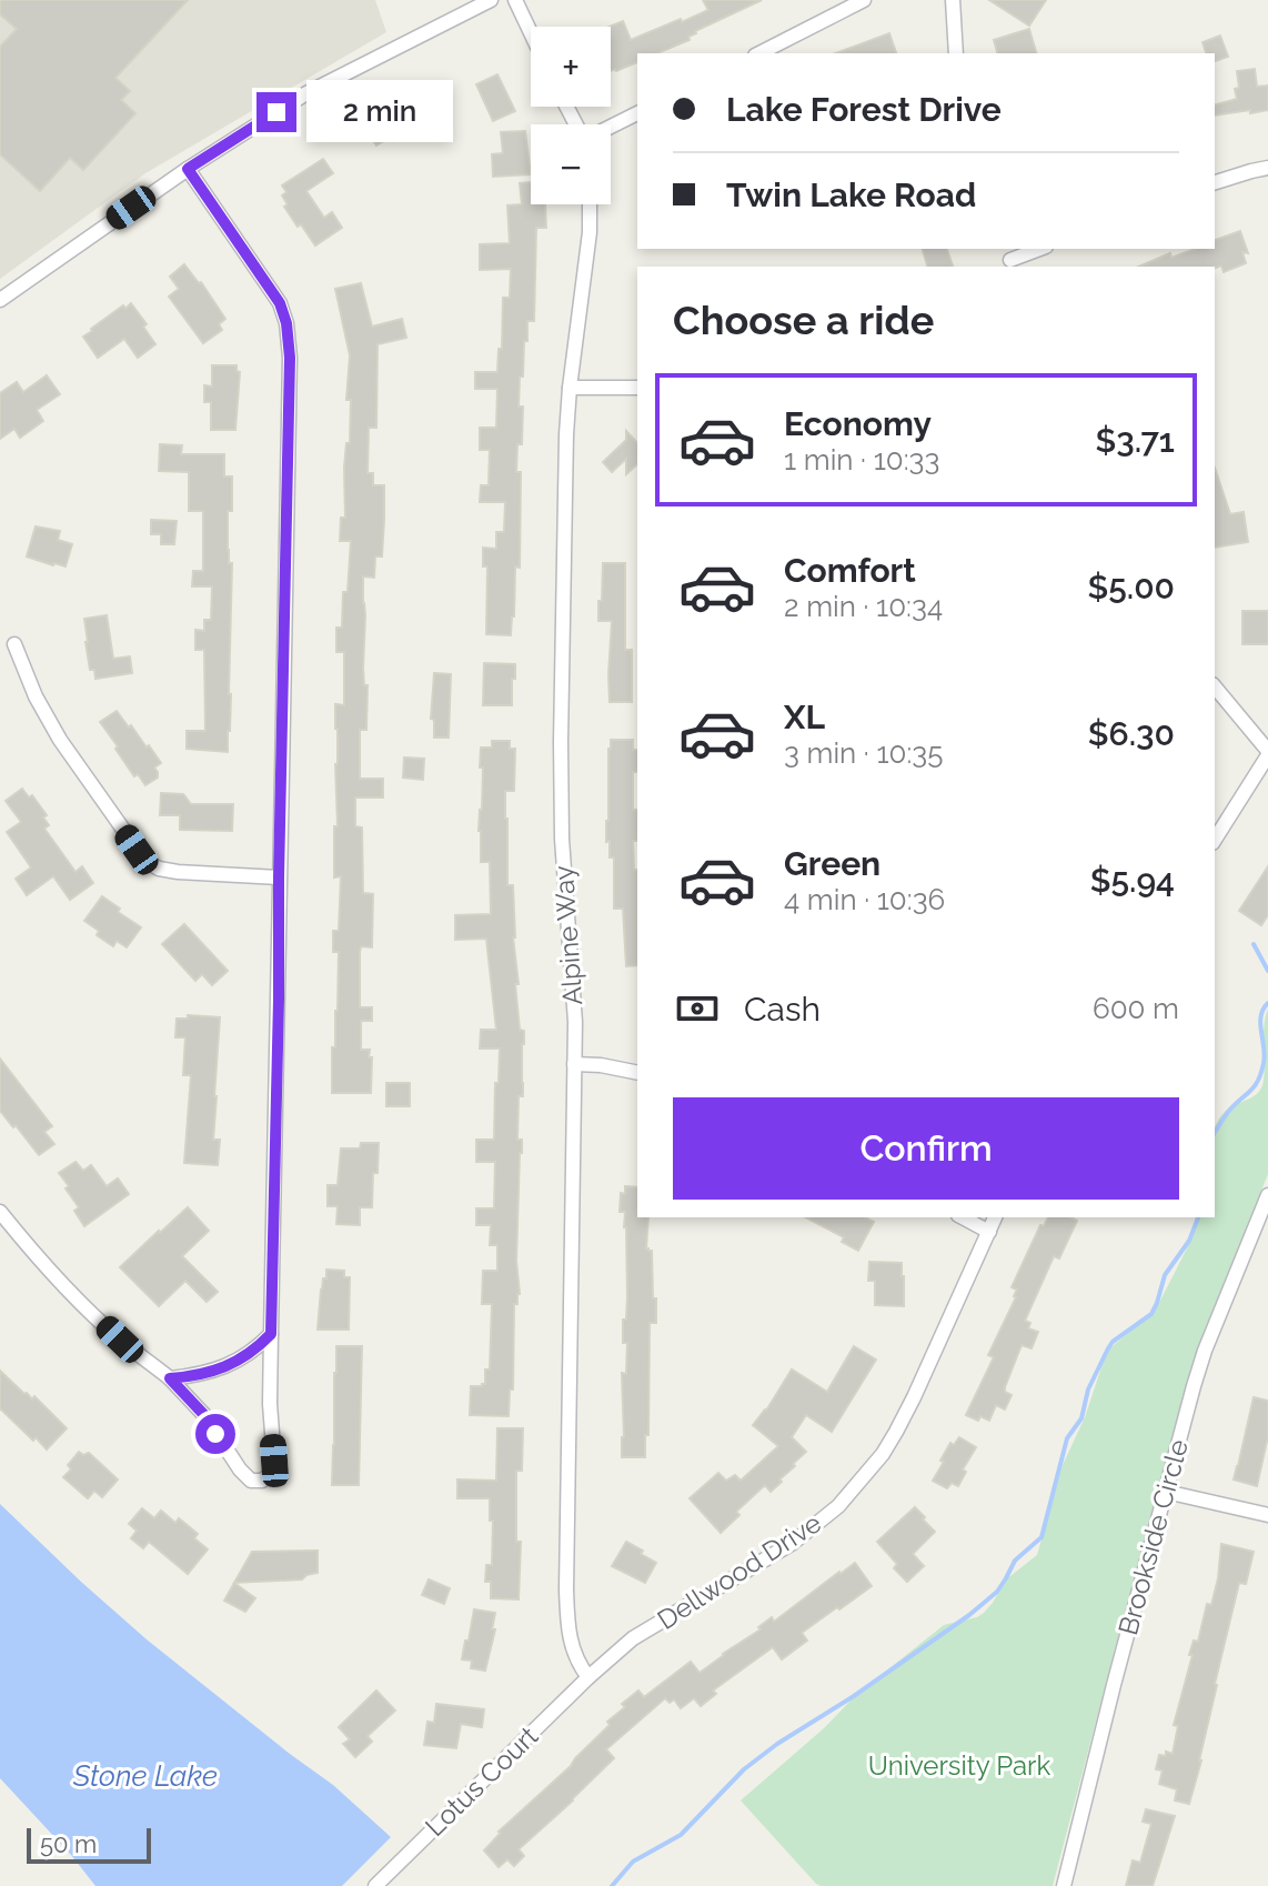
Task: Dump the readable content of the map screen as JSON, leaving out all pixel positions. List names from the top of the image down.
{
  "streets": {
    "street": [
      "Alpine Way",
      "Brookside Circle",
      "Dellwood Drive",
      "Lotus Court"
    ]
  },
  "crossings": [
    ["Alpine Way", "Dellwood Drive"],
    ["Alpine Way", "Lotus Court"],
    ["Dellwood Drive", "Lotus Court"]
  ],
  "water": ["Stone Lake"],
  "parks": ["University Park"],
  "scale_bar": "50 m",
  "page": {
    "map_buttons": ["+", "−"],
    "banner": ["Lake Forest Drive", "Twin Lake Road"],
    "bubble": "2 min",
    "heading": "Choose a ride",
    "list": [
      {
        "name": "Economy",
        "note": "1 min · 10:33",
        "value": "$3.71"
      },
      {
        "name": "Comfort",
        "note": "2 min · 10:34",
        "value": "$5.00"
      },
      {
        "name": "XL",
        "note": "3 min · 10:35",
        "value": "$6.30"
      },
      {
        "name": "Green",
        "note": "4 min · 10:36",
        "value": "$5.94"
      }
    ],
    "pay": ["Cash", "600 m"],
    "buttons": "Confirm",
    "scale": "50 m"
  }
}
